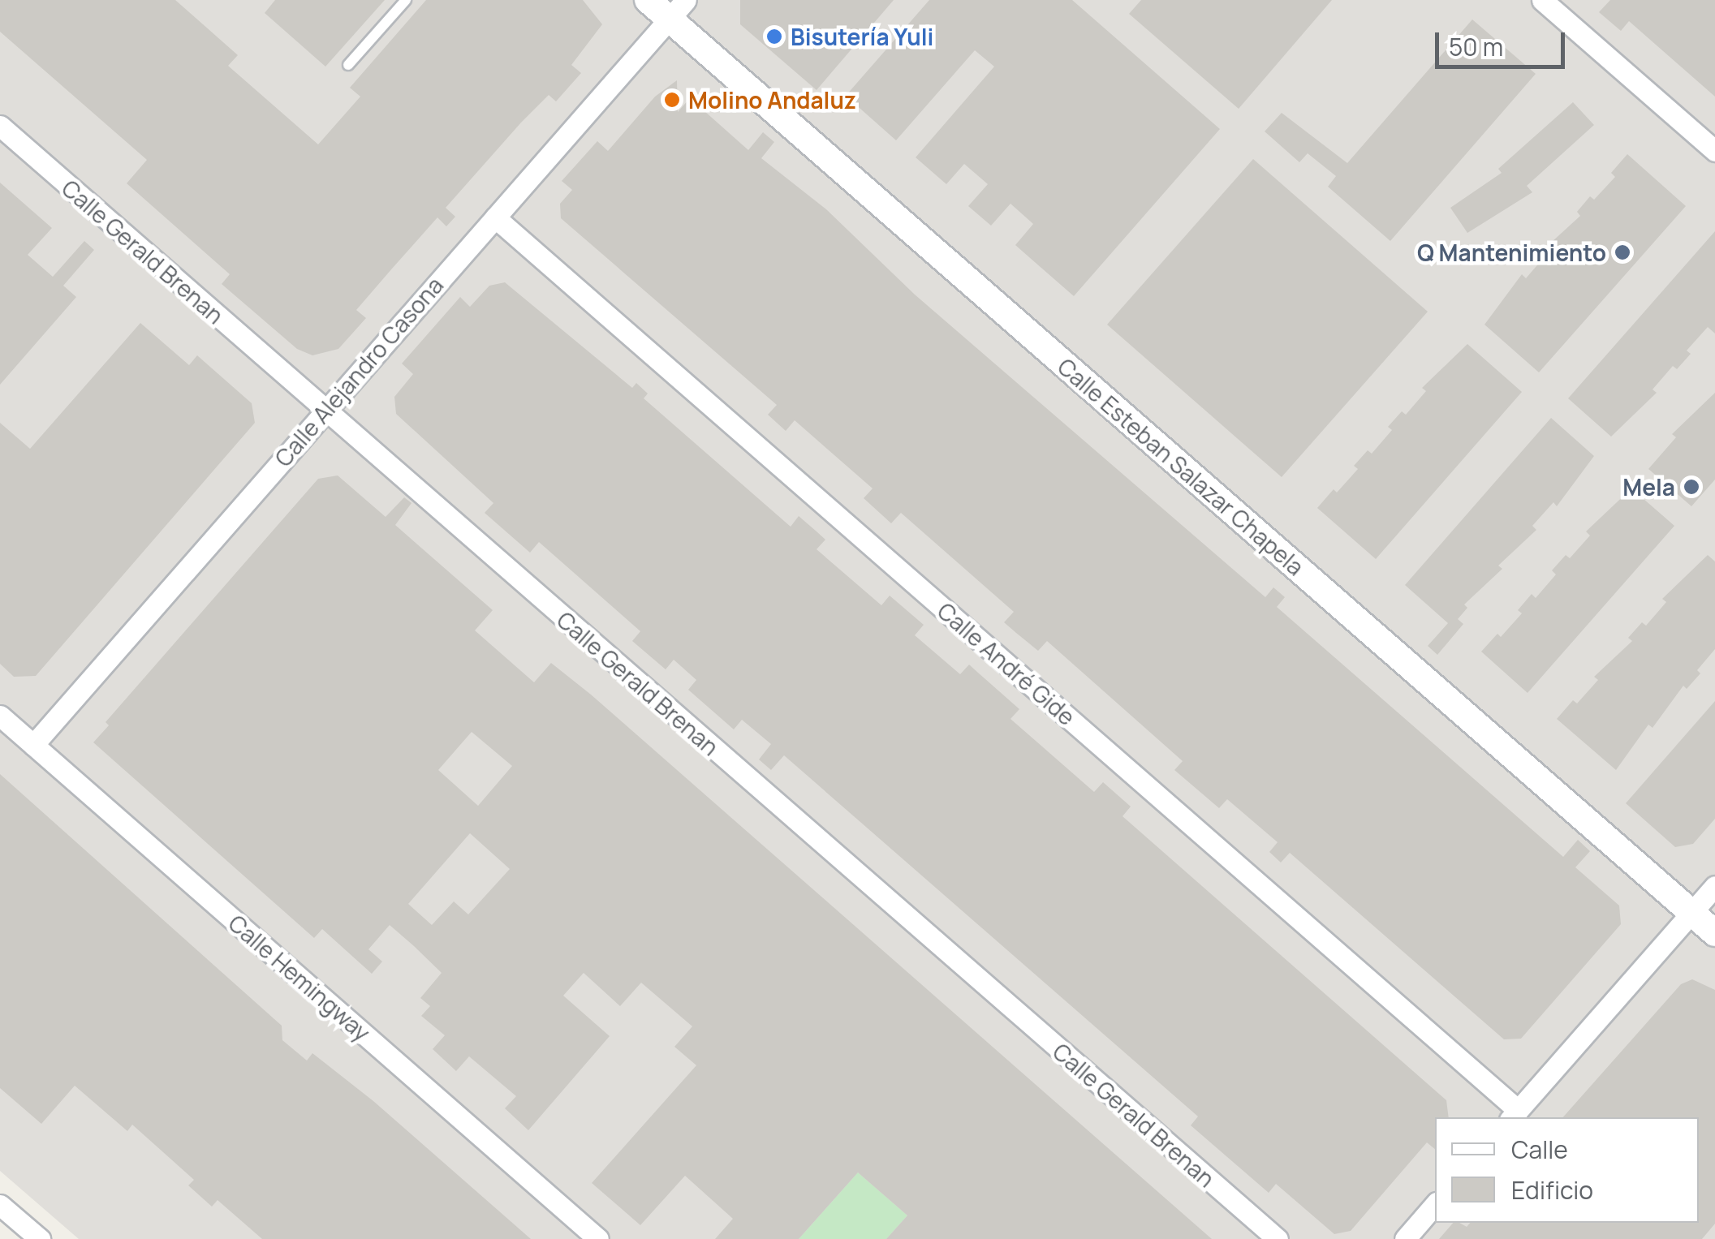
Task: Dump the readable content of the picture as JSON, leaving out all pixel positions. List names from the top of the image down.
{
  "streets": {
    "street": [
      "Calle Gerald Brenan",
      "Calle Alejandro Casona",
      "Calle Esteban Salazar Chapela",
      "Calle André Gide",
      "Calle Hemingway"
    ]
  },
  "crossings": [
    ["Calle Gerald Brenan", "Calle Alejandro Casona"],
    ["Calle Alejandro Casona", "Calle Esteban Salazar Chapela"],
    ["Calle Alejandro Casona", "Calle André Gide"],
    ["Calle Alejandro Casona", "Calle Hemingway"]
  ],
  "places": [
    "Bisutería Yuli",
    "Molino Andaluz",
    "Q Mantenimiento",
    "Mela"
  ],
  "legend": ["Calle", "Edificio"],
  "scale_bar": "50 m"
}
